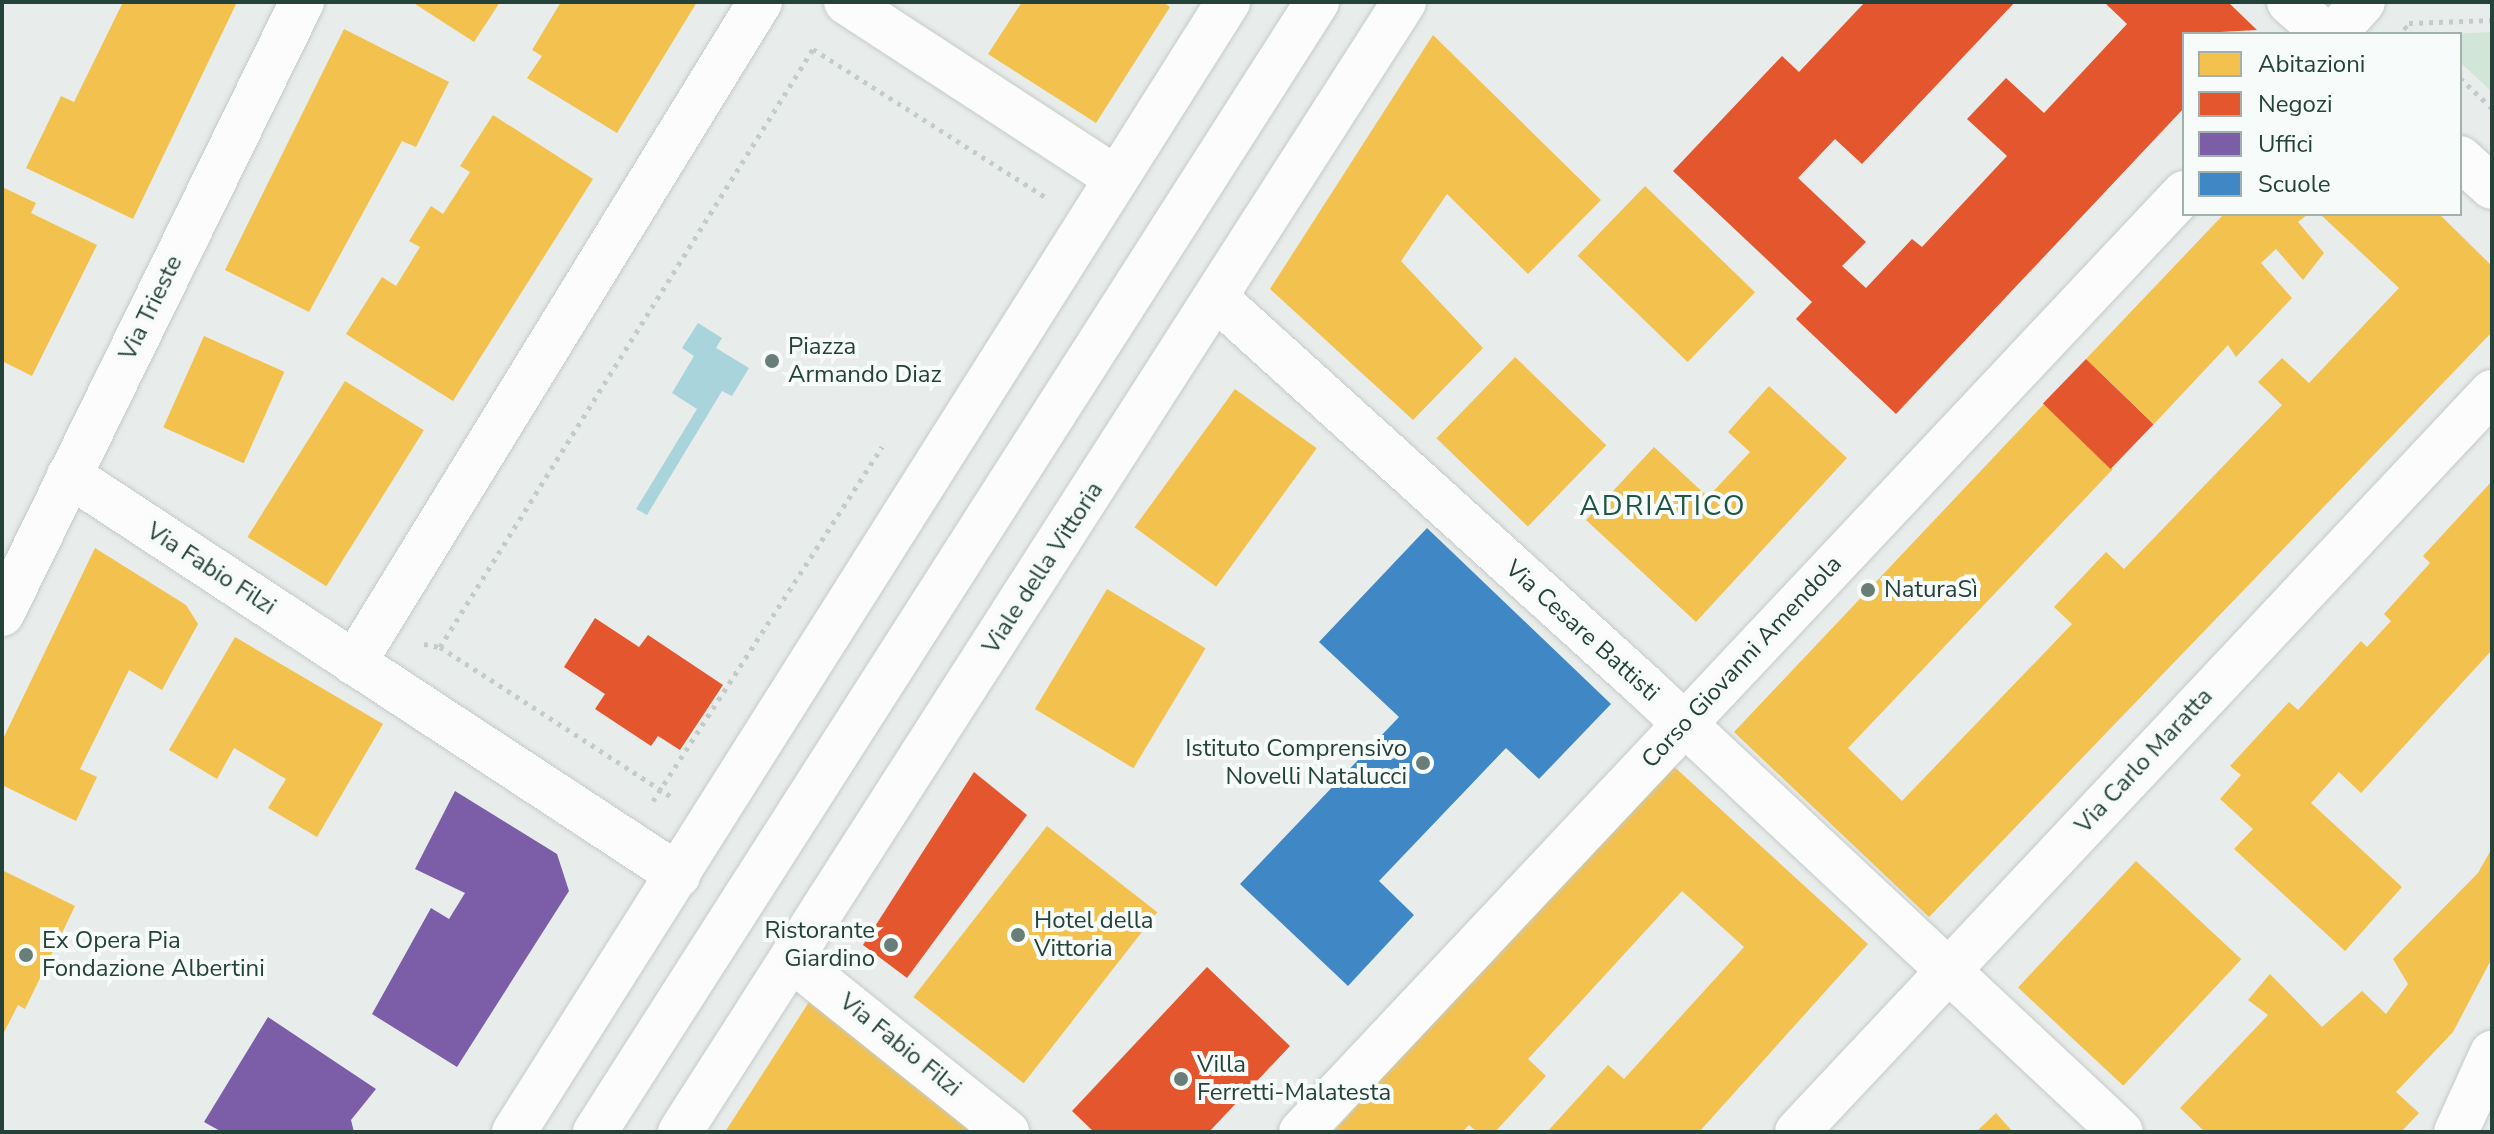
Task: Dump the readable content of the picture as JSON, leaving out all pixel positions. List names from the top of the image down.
{
  "streets": {
    "street": [
      "Via Trieste",
      "Viale della Vittoria",
      "Via Fabio Filzi",
      "Via Cesare Battisti",
      "Corso Giovanni Amendola",
      "Via Carlo Maratta"
    ]
  },
  "crossings": [
    ["Via Trieste", "Via Fabio Filzi"],
    ["Viale della Vittoria", "Via Fabio Filzi"],
    ["Viale della Vittoria", "Via Cesare Battisti"],
    ["Via Cesare Battisti", "Corso Giovanni Amendola"],
    ["Via Cesare Battisti", "Via Carlo Maratta"]
  ],
  "districts": ["ADRIATICO"],
  "places": [
    "Piazza Armando Diaz",
    "NaturaSì",
    "Istituto Comprensivo Novelli Natalucci",
    "Hotel della Vittoria",
    "Ristorante Giardino",
    "Ex Opera Pia Fondazione Albertini",
    "Villa Ferretti-Malatesta"
  ],
  "legend": [
    "Abitazioni",
    "Negozi",
    "Uffici",
    "Scuole"
  ]
}
